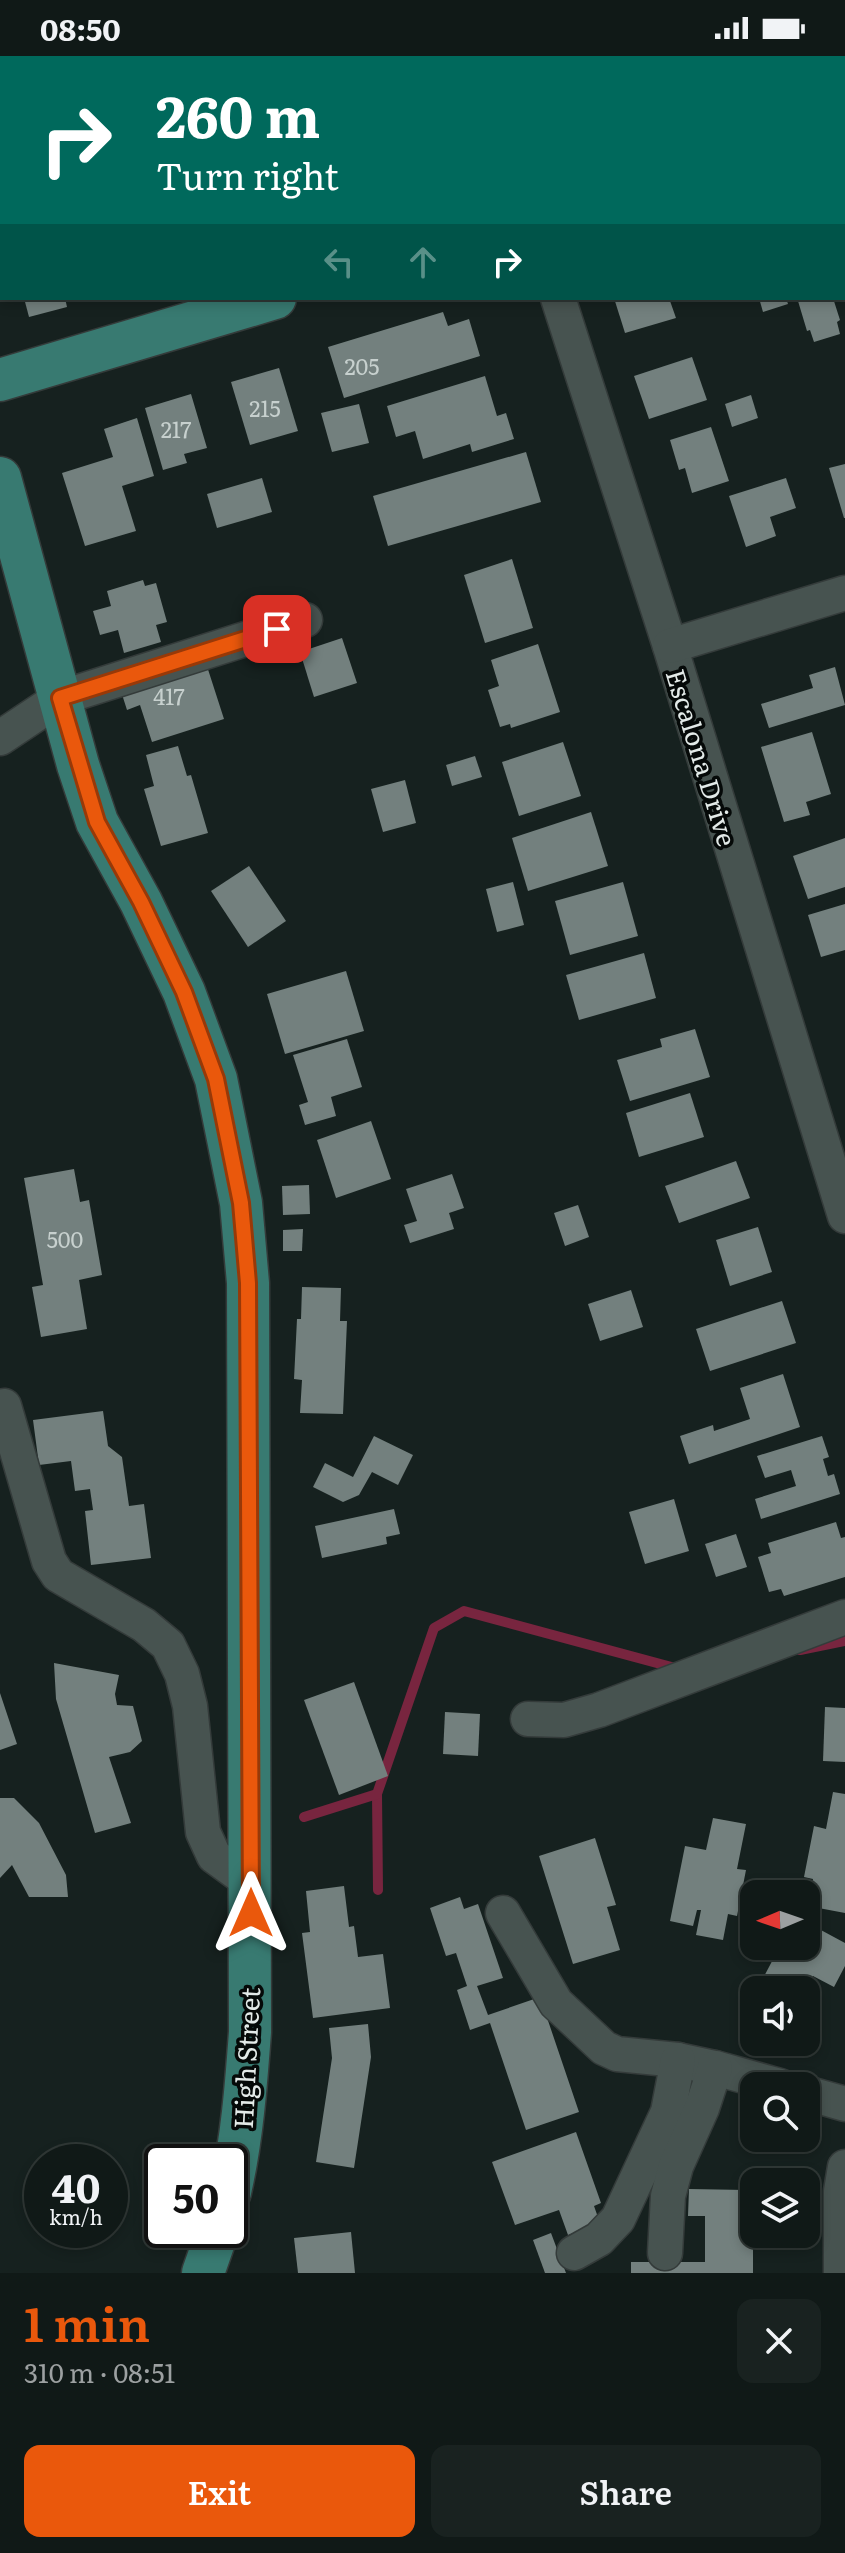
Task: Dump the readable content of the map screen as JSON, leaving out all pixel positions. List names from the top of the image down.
{
  "streets": {
    "main road": ["High Street"],
    "street": ["Escalona Drive"]
  },
  "house_numbers": [
    "205",
    "215",
    "217",
    "417",
    "500"
  ],
  "north": "left",
  "page": {
    "status": "08:50",
    "turn": ["260 m", "Turn right"],
    "speed": "40 km/h",
    "limit": "50",
    "heading": ["1 min", "310 m · 08:51"],
    "buttons": ["Exit", "Share"]
  }
}
